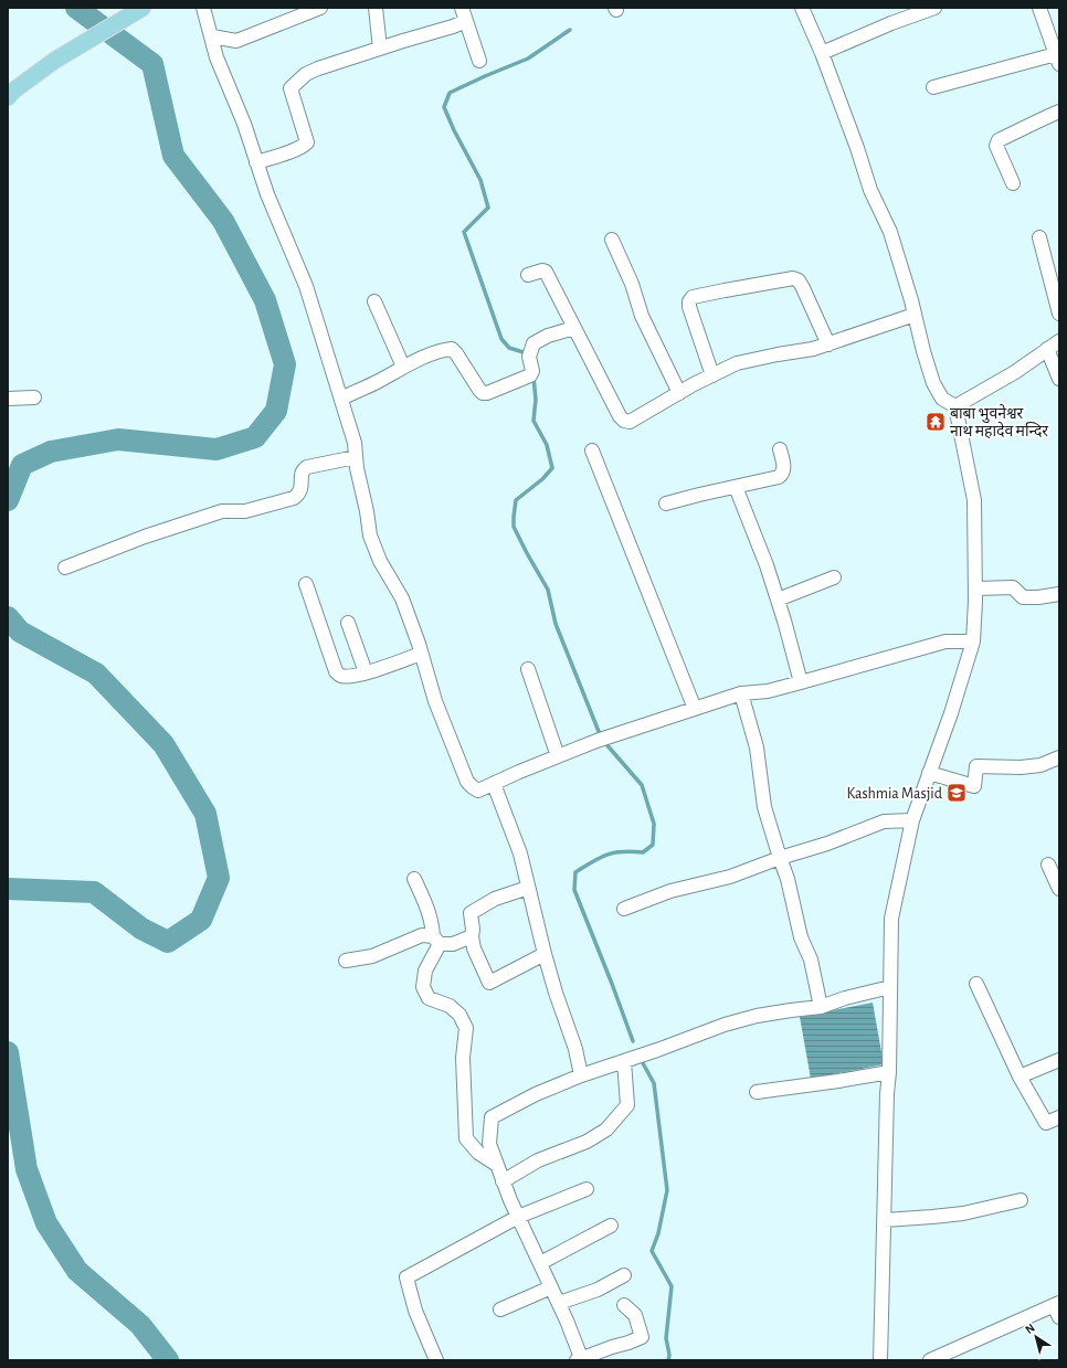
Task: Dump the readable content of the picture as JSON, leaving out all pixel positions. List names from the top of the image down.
{
  "places": {
    "temple": ["बाबा भुवनेश्वर नाथ महादेव मन्दिर"],
    "school or university": ["Kashmia Masjid"]
  },
  "north": "top left"
}
